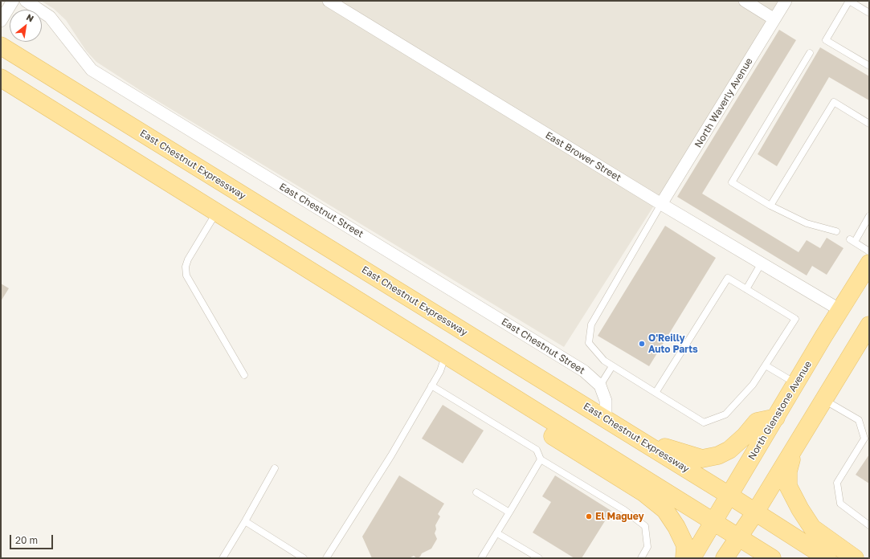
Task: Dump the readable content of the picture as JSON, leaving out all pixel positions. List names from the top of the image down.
{
  "streets": {
    "main road": ["East Chestnut Expressway", "North Glenstone Avenue"],
    "street": ["North Waverly Avenue", "East Brower Street", "East Chestnut Street"]
  },
  "crossings": [
    ["North Waverly Avenue", "East Brower Street"],
    ["East Brower Street", "North Glenstone Avenue"],
    ["East Chestnut Expressway", "East Chestnut Street"],
    ["East Chestnut Expressway", "North Glenstone Avenue"]
  ],
  "places": ["O'Reilly Auto Parts", "El Maguey"],
  "scale_bar": "20 m",
  "north": "top right"
}
